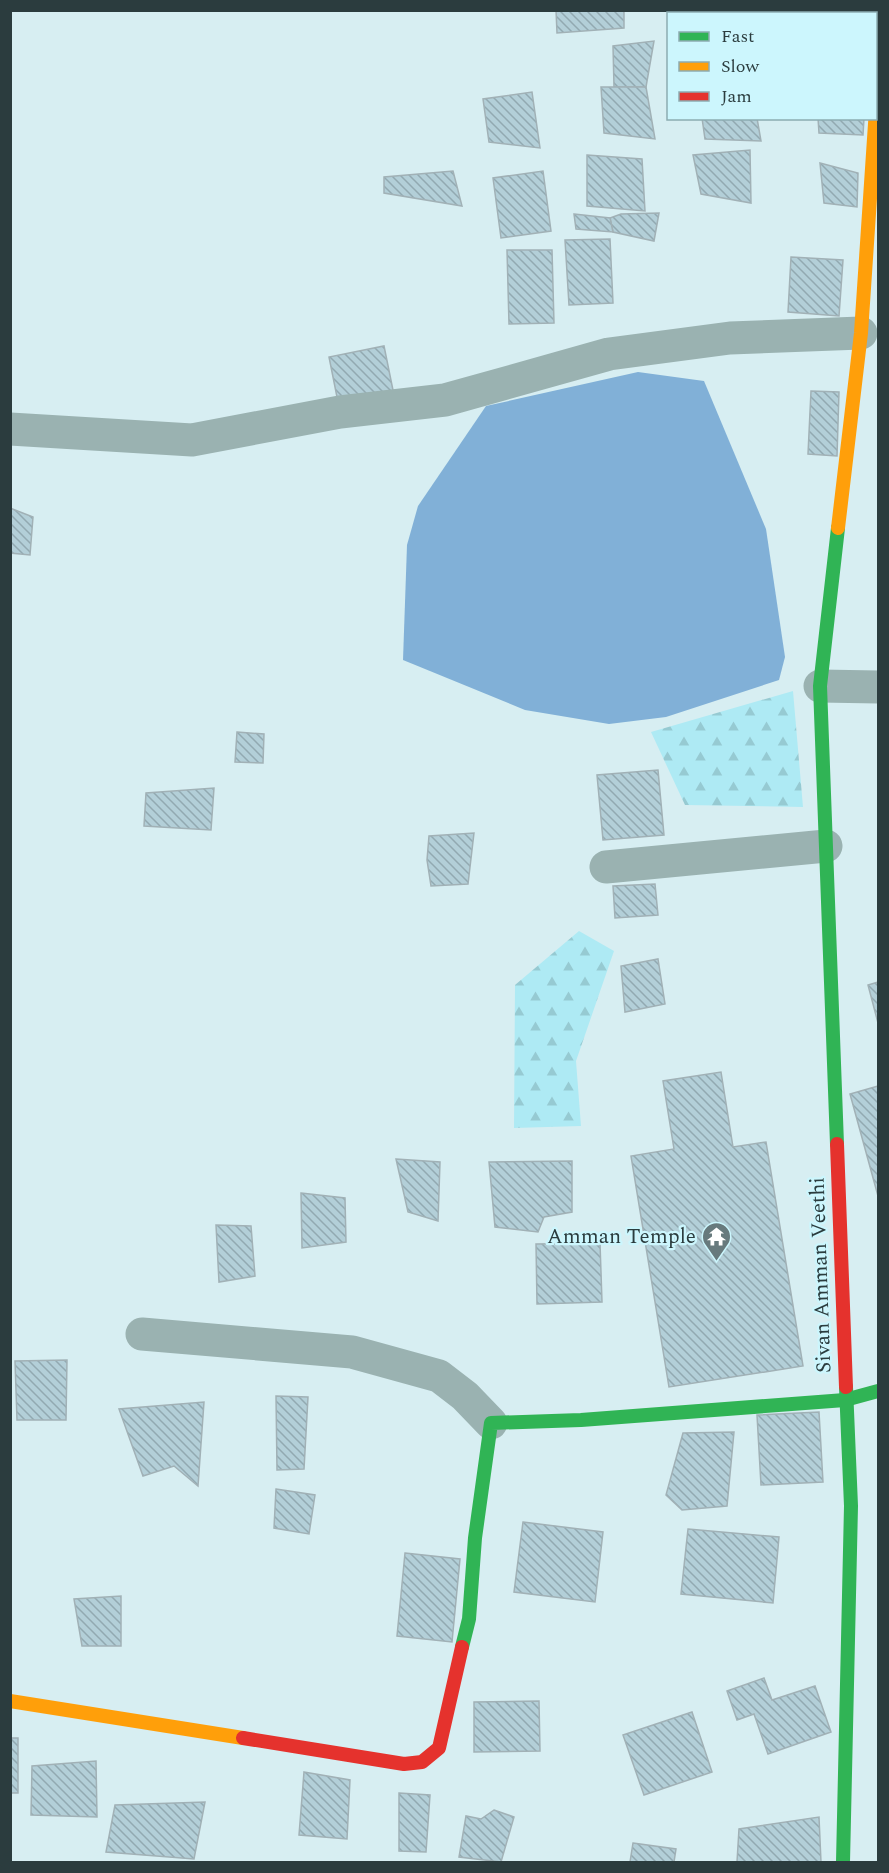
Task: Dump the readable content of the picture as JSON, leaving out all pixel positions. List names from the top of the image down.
{
  "streets": {
    "street": ["Sivan Amman Veethi"]
  },
  "places": {
    "temple": ["Amman Temple"]
  },
  "legend": ["Fast", "Slow", "Jam"]
}
